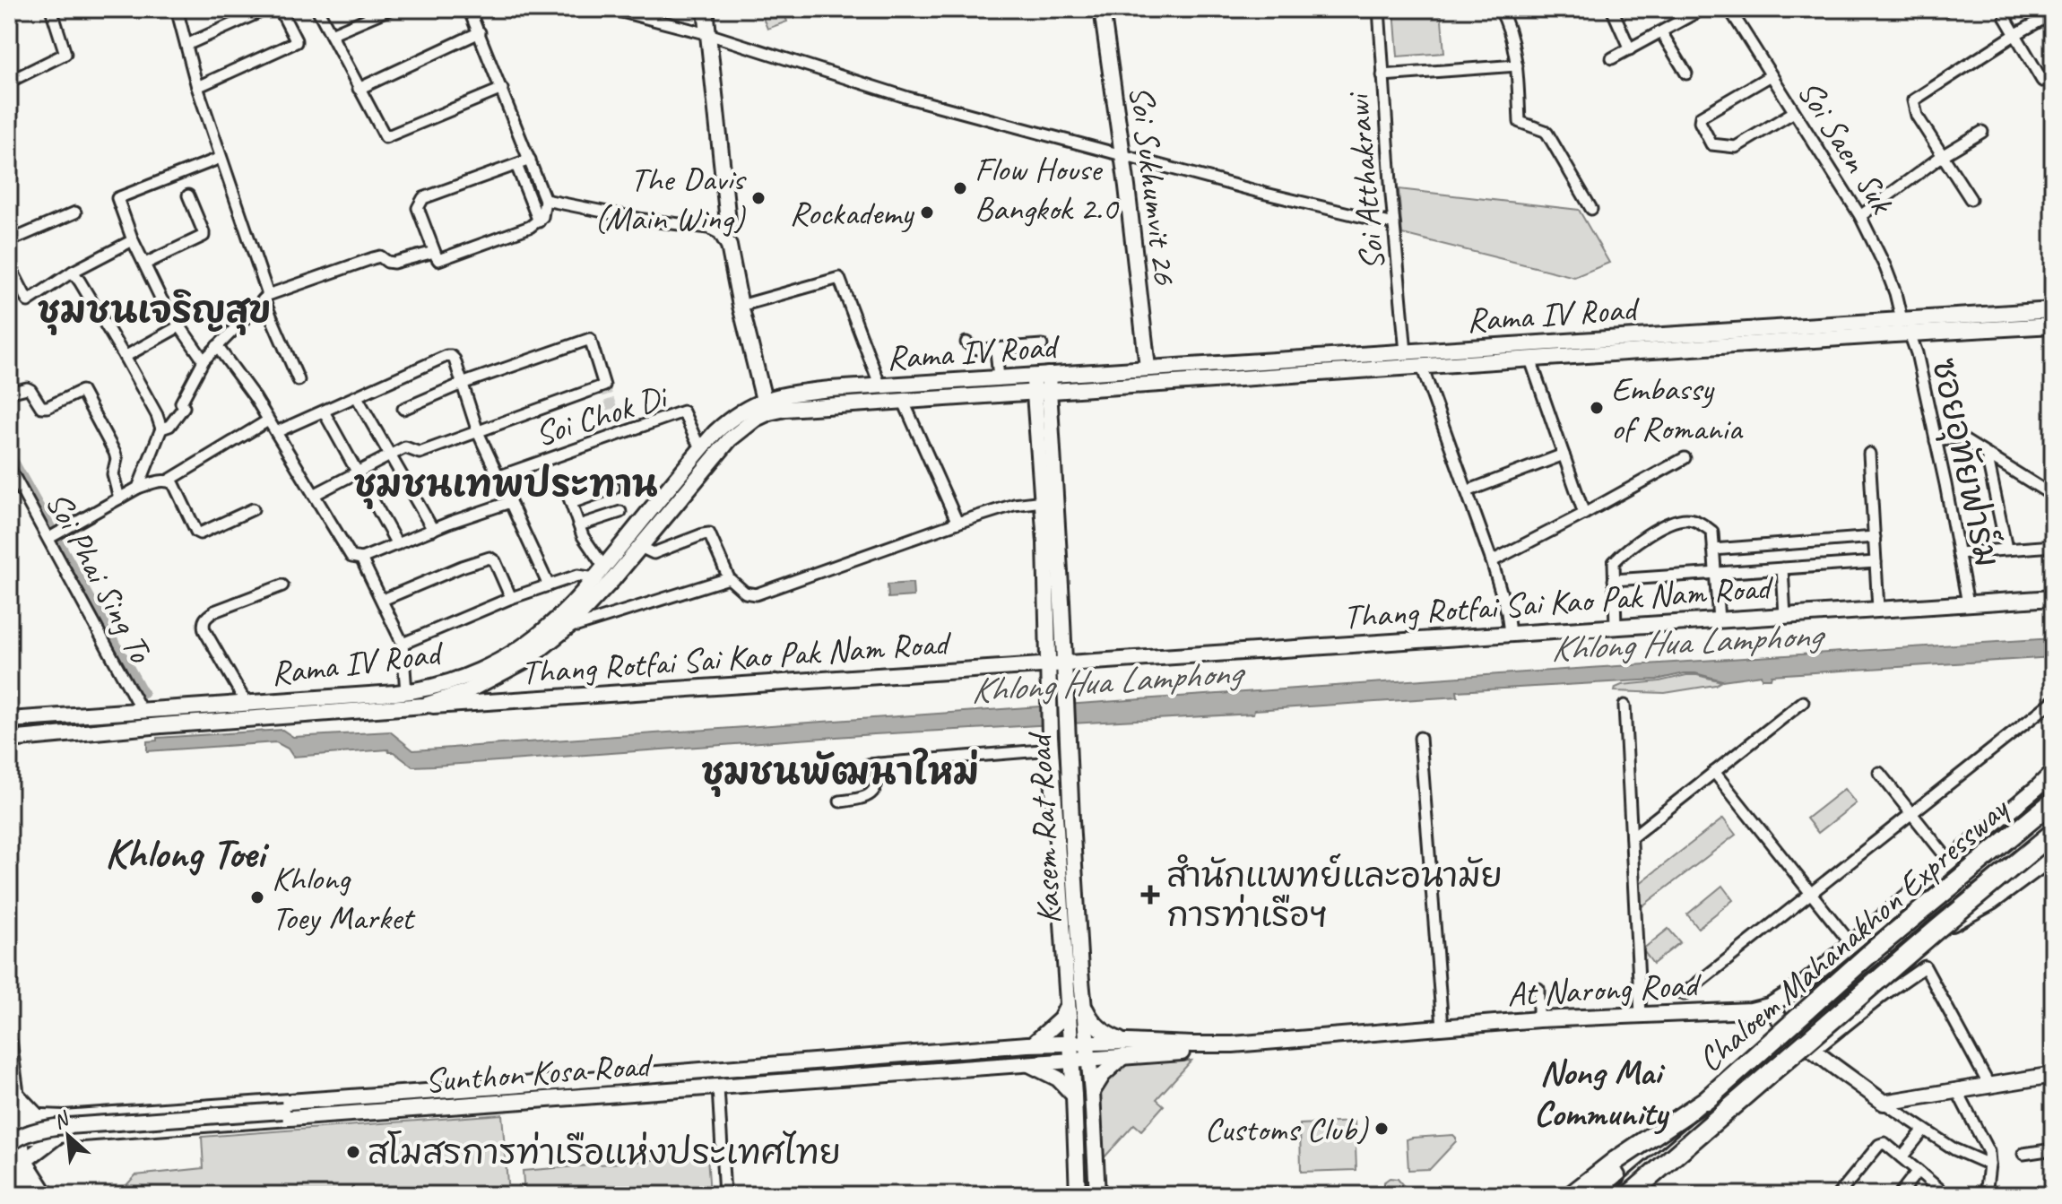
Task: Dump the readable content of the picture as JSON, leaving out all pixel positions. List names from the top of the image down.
{
  "streets": {
    "highway": ["Chaloem Mahanakhon Expressway"],
    "main road": [
      "Soi Sukhumvit 26",
      "Rama IV Road",
      "Thang Rotfai Sai Kao Pak Nam Road",
      "Kasem Rat Road",
      "At Narong Road",
      "Sunthon Kosa Road"
    ],
    "street": [
      "Soi Saen Suk",
      "Soi Atthakrawi",
      "Soi Chok Di",
      "ซอยอุทัยฟาร์ม",
      "Soi Phai Sing To"
    ]
  },
  "crossings": [
    ["Soi Saen Suk", "Rama IV Road"],
    ["Soi Atthakrawi", "Rama IV Road"],
    ["Soi Atthakrawi", "Thang Rotfai Sai Kao Pak Nam Road"],
    ["Soi Sukhumvit 26", "Rama IV Road"],
    ["Rama IV Road", "Soi Chok Di"],
    ["Rama IV Road", "ซอยอุทัยฟาร์ม"],
    ["Rama IV Road", "Soi Phai Sing To"],
    ["Rama IV Road", "Thang Rotfai Sai Kao Pak Nam Road"],
    ["Rama IV Road", "Kasem Rat Road"],
    ["ซอยอุทัยฟาร์ม", "Thang Rotfai Sai Kao Pak Nam Road"],
    ["Thang Rotfai Sai Kao Pak Nam Road", "Kasem Rat Road"],
    ["Kasem Rat Road", "At Narong Road"],
    ["Kasem Rat Road", "Sunthon Kosa Road"],
    ["At Narong Road", "Sunthon Kosa Road"]
  ],
  "districts": [
    "ชุมชนเจริญสุข",
    "ชุมชนเทพประทาน",
    "ชุมชนพัฒนาใหม่",
    "Khlong Toei",
    "Nong Mai Community"
  ],
  "water": ["Khlong Hua Lamphong"],
  "places": {
    "other": [
      "Flow House Bangkok 2.0",
      "The Davis (Main Wing)",
      "Rockademy",
      "Embassy of Romania",
      "Khlong Toey Market",
      "Customs Club)",
      "สโมสรการท่าเรือแห่งประเทศไทย"
    ],
    "health": ["สำนักแพทย์และอนามัย การท่าเรือฯ"]
  },
  "north": "top left"
}
